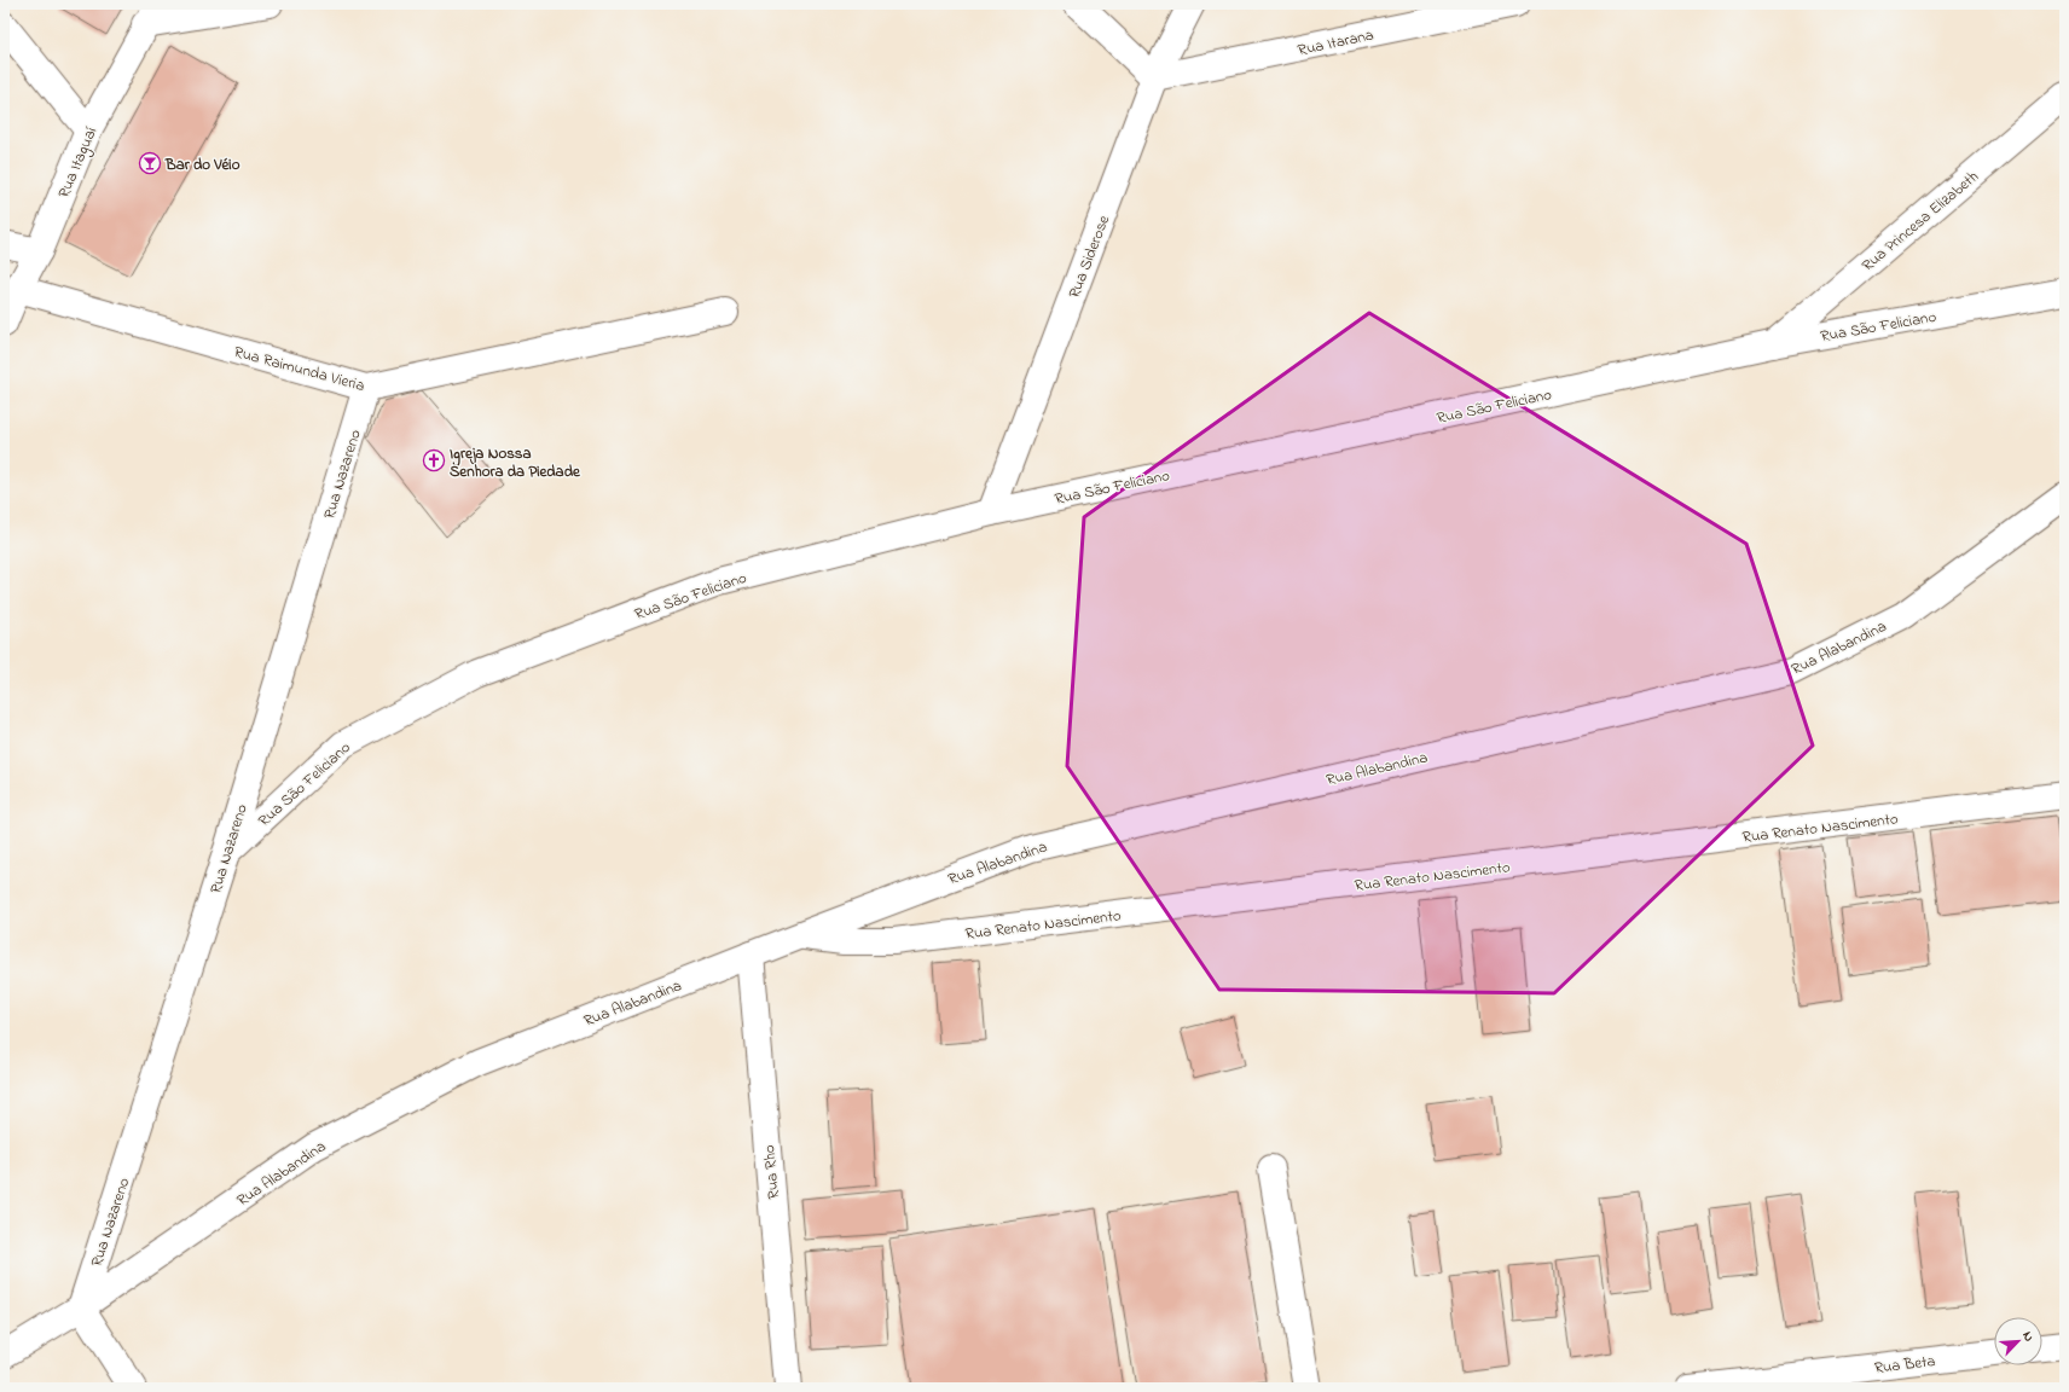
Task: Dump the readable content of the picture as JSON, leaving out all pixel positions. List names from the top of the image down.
{
  "streets": {
    "street": [
      "Rua Itarana",
      "Rua Itaguaí",
      "Rua Princesa Elizabeth",
      "Rua Siderose",
      "Rua São Feliciano",
      "Rua Raimunda Vieria",
      "Rua Nazareno",
      "Rua Alabandina",
      "Rua Renato Nascimento",
      "Rua Rho",
      "Rua Beta"
    ]
  },
  "crossings": [
    ["Rua Itarana", "Rua Siderose"],
    ["Rua Itaguaí", "Rua Raimunda Vieria"],
    ["Rua Princesa Elizabeth", "Rua São Feliciano"],
    ["Rua Siderose", "Rua São Feliciano"],
    ["Rua São Feliciano", "Rua Nazareno"],
    ["Rua Raimunda Vieria", "Rua Nazareno"],
    ["Rua Nazareno", "Rua Alabandina"],
    ["Rua Alabandina", "Rua Renato Nascimento"],
    ["Rua Alabandina", "Rua Rho"]
  ],
  "places": {
    "bar": ["Bar do Véio"],
    "church": ["Igreja Nossa Senhora da Piedade"]
  },
  "north": "top right"
}
